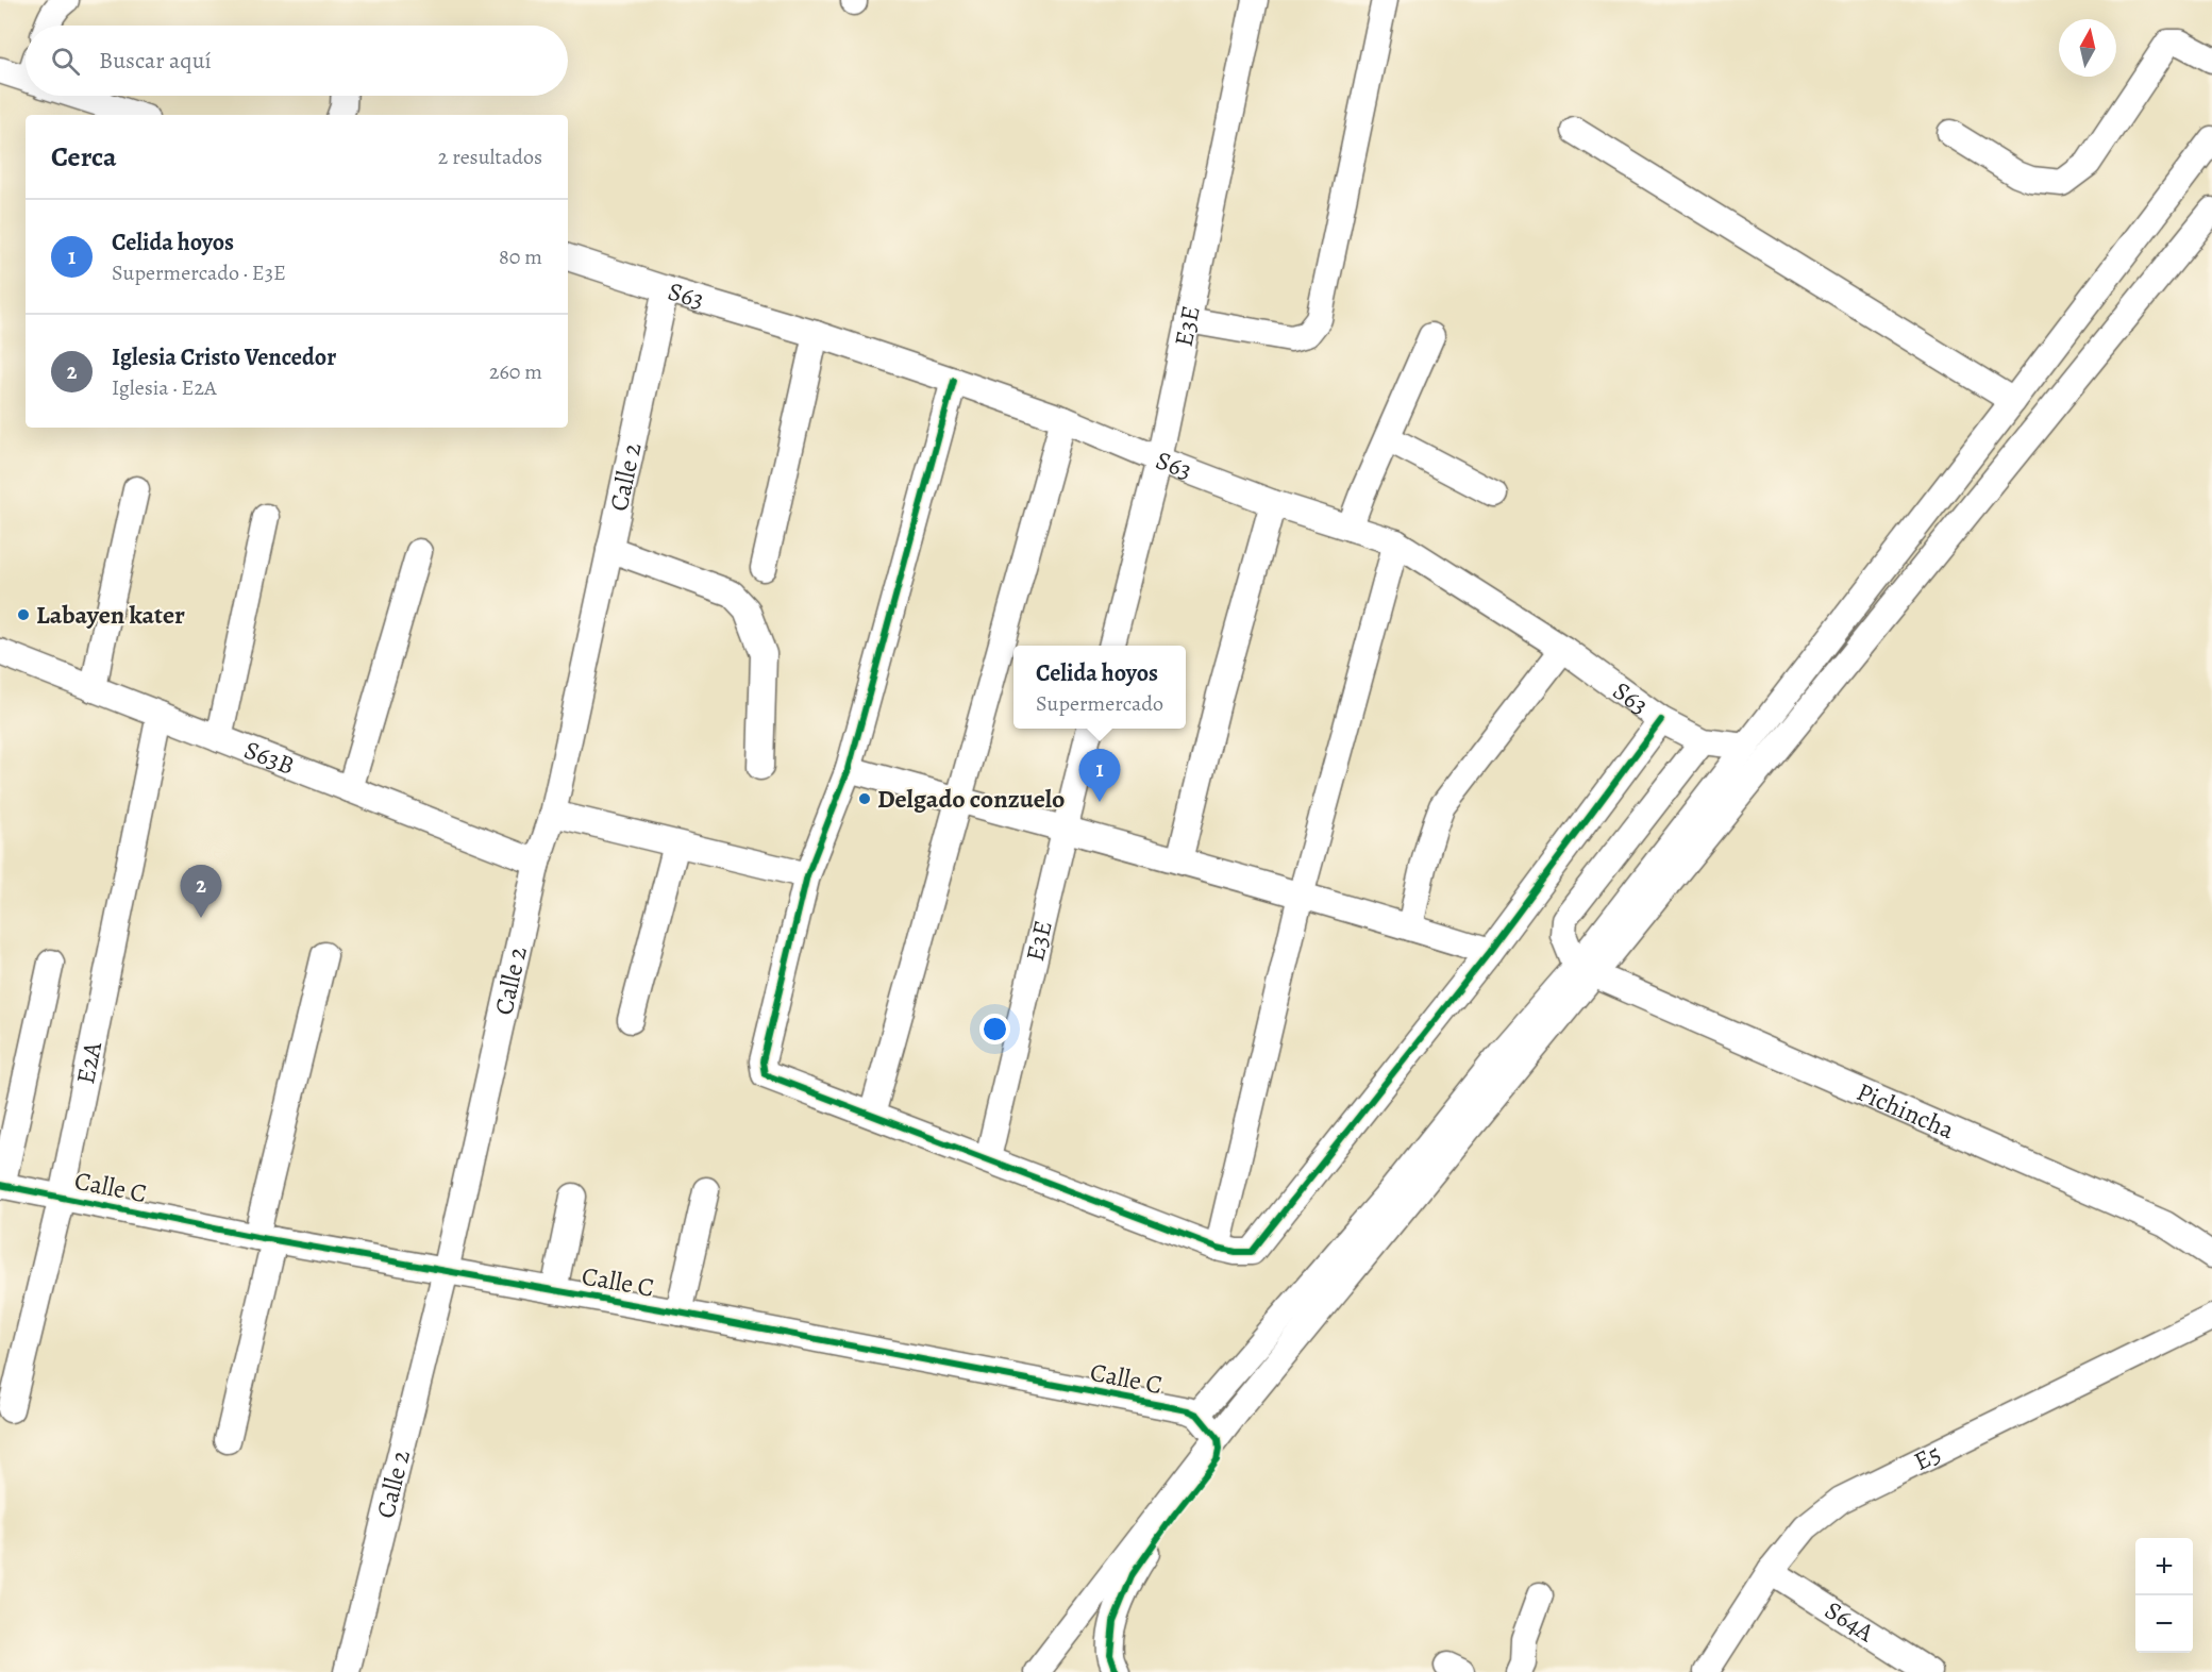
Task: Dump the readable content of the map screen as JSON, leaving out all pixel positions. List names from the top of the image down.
{
  "streets": {
    "street": [
      "S63",
      "E3E",
      "Calle 2",
      "S63B",
      "E2A",
      "Pichincha",
      "Calle C",
      "E5",
      "S64A"
    ]
  },
  "crossings": [
    ["S63", "E3E"],
    ["S63", "Calle 2"],
    ["Calle 2", "S63B"],
    ["Calle 2", "Calle C"],
    ["S63B", "E2A"],
    ["E2A", "Calle C"],
    ["E5", "S64A"]
  ],
  "places": ["Labayen kater", "Delgado conzuelo"],
  "north": "top",
  "page": {
    "search": "Buscar aquí",
    "heading": ["Cerca", "2 resultados"],
    "list": [
      {
        "mark": "1",
        "name": "Celida hoyos",
        "note": "Supermercado · E3E",
        "value": "80 m"
      },
      {
        "mark": "2",
        "name": "Iglesia Cristo Vencedor",
        "note": "Iglesia · E2A",
        "value": "260 m"
      }
    ],
    "popup": ["Celida hoyos", "Supermercado"],
    "pins": ["1", "2"],
    "map_buttons": ["+", "−"]
  }
}
